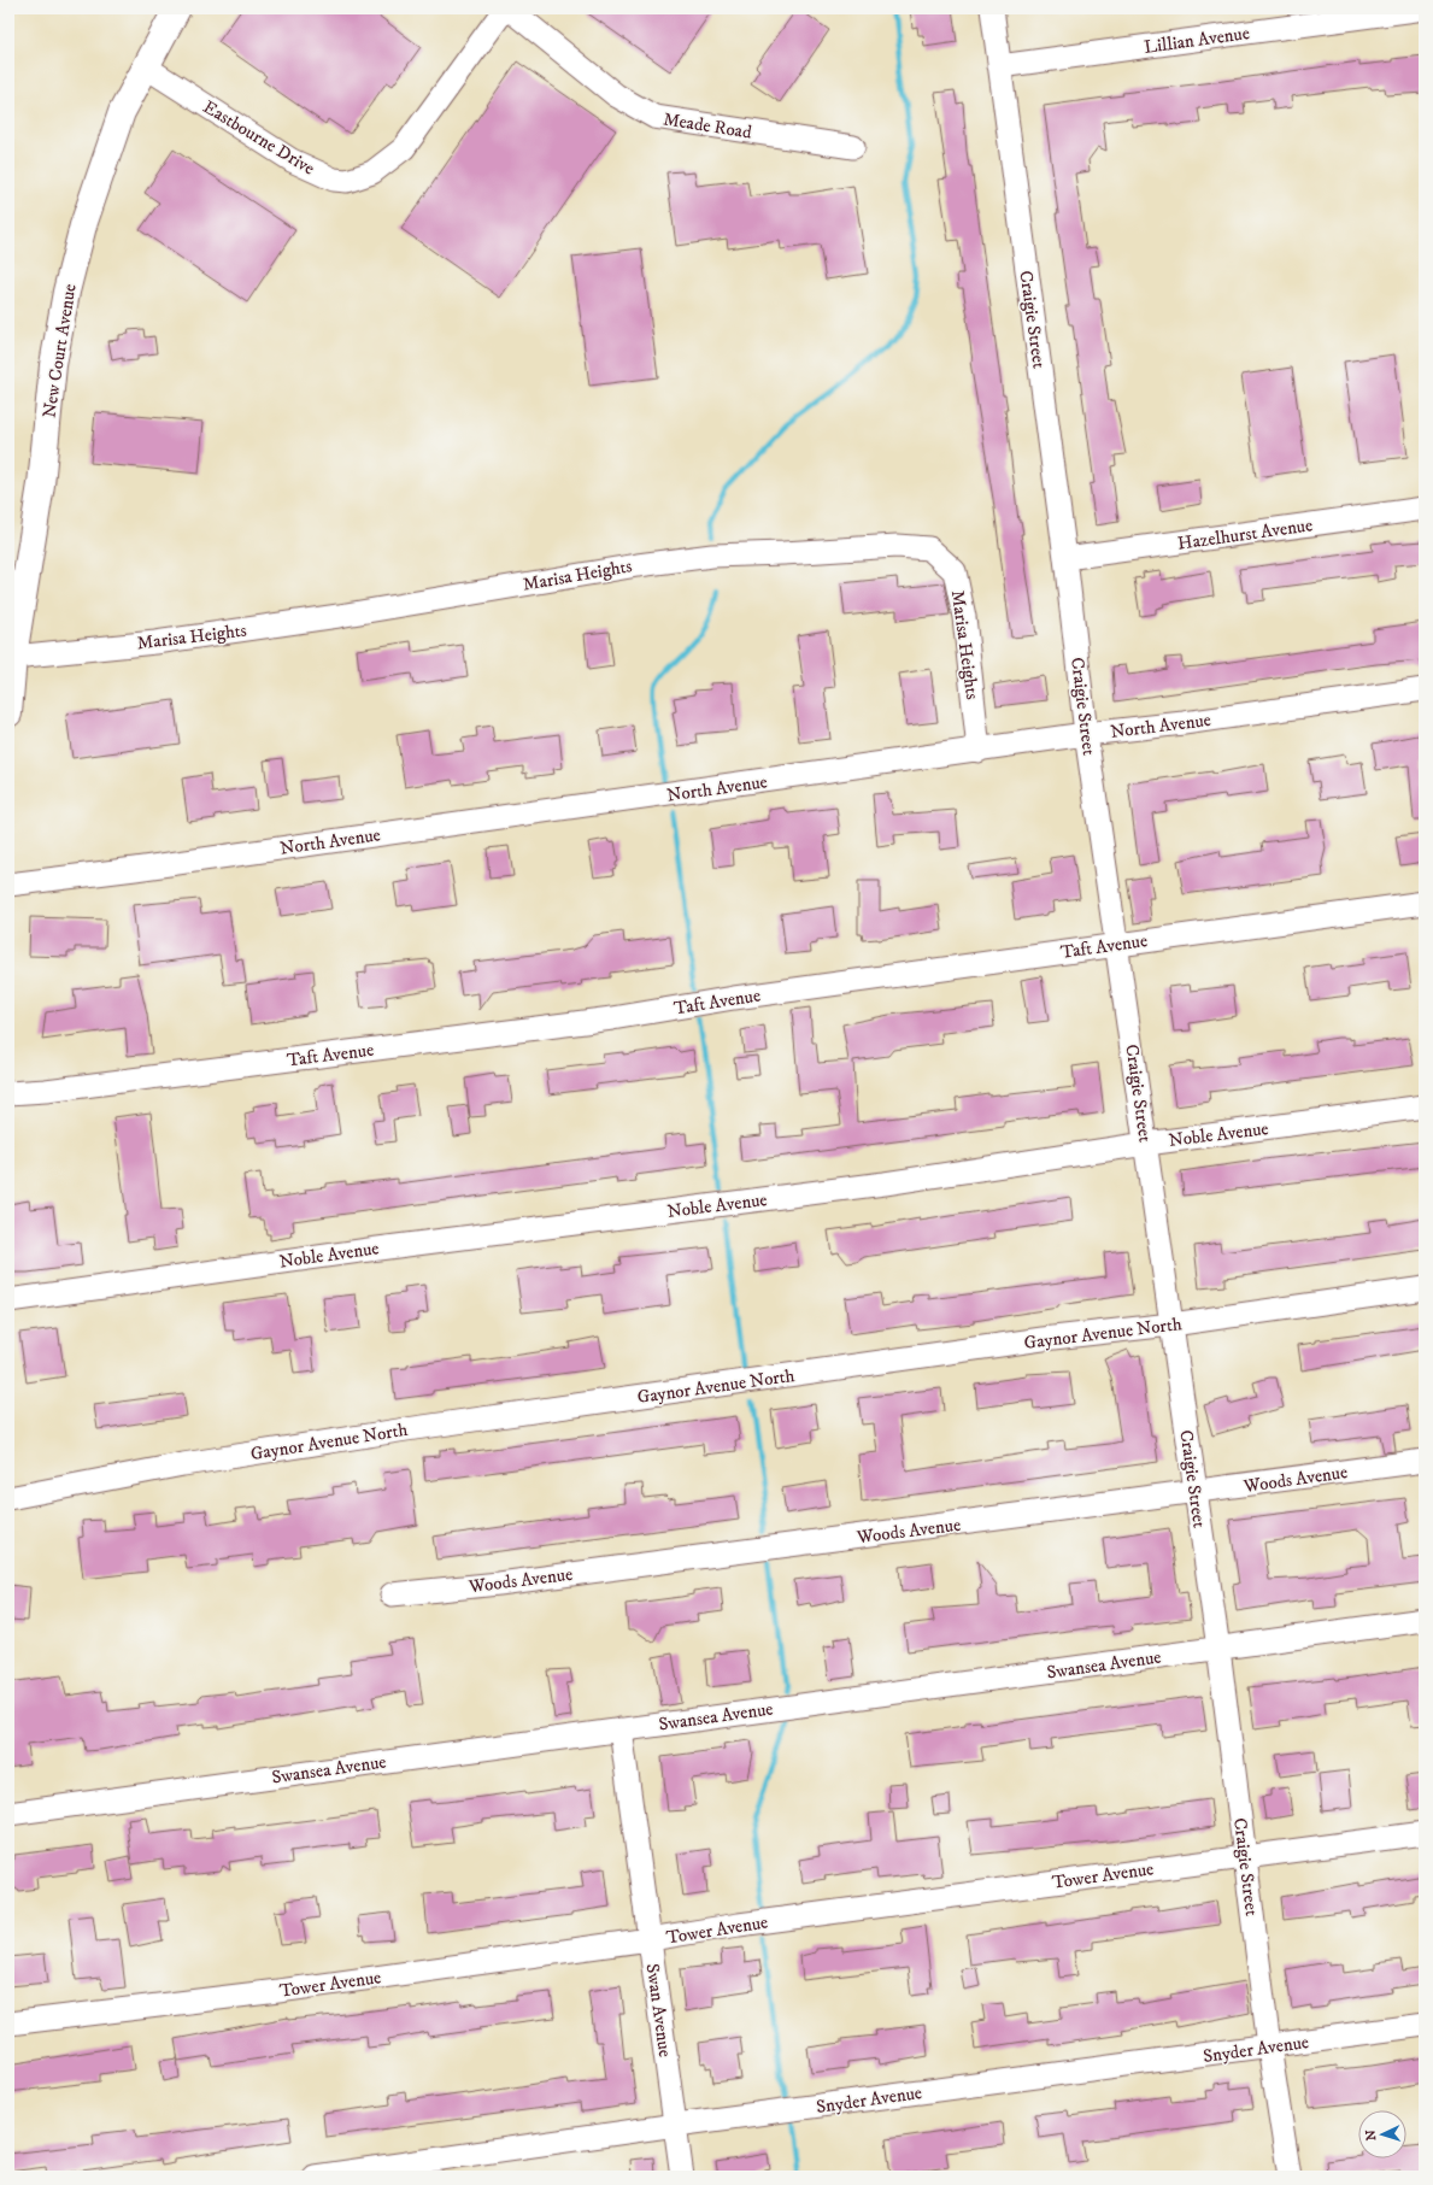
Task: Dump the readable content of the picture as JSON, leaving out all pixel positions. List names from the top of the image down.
{
  "streets": {
    "main road": ["New Court Avenue"],
    "street": [
      "Lillian Avenue",
      "Meade Road",
      "Eastbourne Drive",
      "Craigie Street",
      "Hazelhurst Avenue",
      "Marisa Heights",
      "North Avenue",
      "Taft Avenue",
      "Noble Avenue",
      "Gaynor Avenue North",
      "Woods Avenue",
      "Swansea Avenue",
      "Tower Avenue",
      "Swan Avenue",
      "Snyder Avenue"
    ]
  },
  "crossings": [
    ["Lillian Avenue", "Craigie Street"],
    ["Eastbourne Drive", "New Court Avenue"],
    ["Craigie Street", "Hazelhurst Avenue"],
    ["Craigie Street", "North Avenue"],
    ["Craigie Street", "Taft Avenue"],
    ["Craigie Street", "Noble Avenue"],
    ["Craigie Street", "Gaynor Avenue North"],
    ["Craigie Street", "Woods Avenue"],
    ["Craigie Street", "Swansea Avenue"],
    ["Craigie Street", "Tower Avenue"],
    ["Craigie Street", "Snyder Avenue"],
    ["New Court Avenue", "Marisa Heights"],
    ["Marisa Heights", "North Avenue"],
    ["Swansea Avenue", "Swan Avenue"],
    ["Tower Avenue", "Swan Avenue"],
    ["Swan Avenue", "Snyder Avenue"]
  ],
  "north": "left"
}
